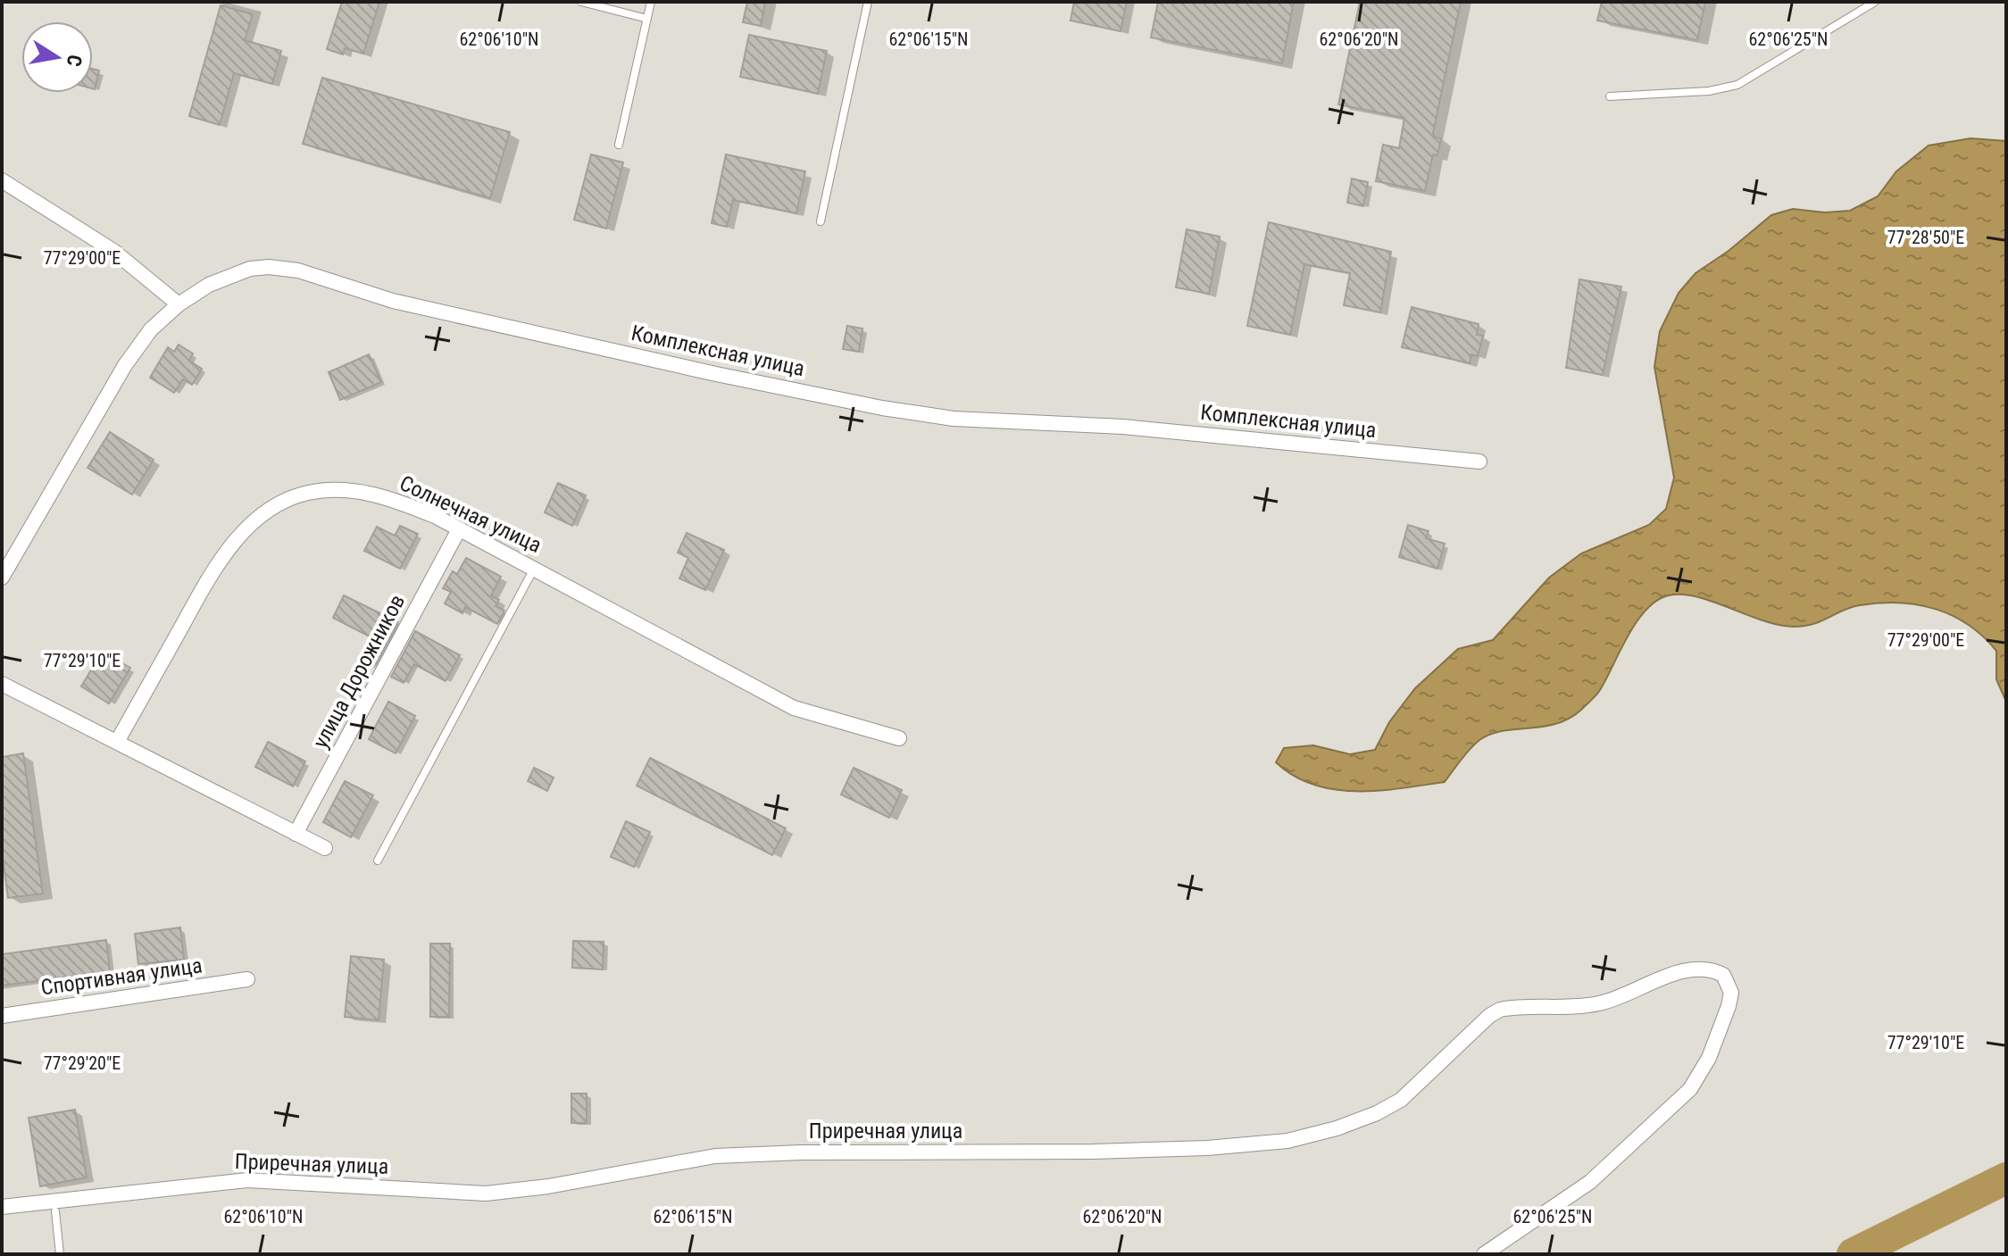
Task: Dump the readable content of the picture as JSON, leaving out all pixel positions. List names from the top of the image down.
{
  "streets": {
    "street": [
      "Комплексная улица",
      "Солнечная улица",
      "улица Дорожников",
      "Спортивная улица",
      "Приречная улица"
    ]
  },
  "crossings": [
    ["Солнечная улица", "улица Дорожников"]
  ],
  "north": "right",
  "coordinates": [
    "62°06'10\"N",
    "62°06'15\"N",
    "62°06'20\"N",
    "62°06'25\"N",
    "77°28'50\"E",
    "77°29'00\"E",
    "77°29'10\"E",
    "77°29'20\"E"
  ]
}
